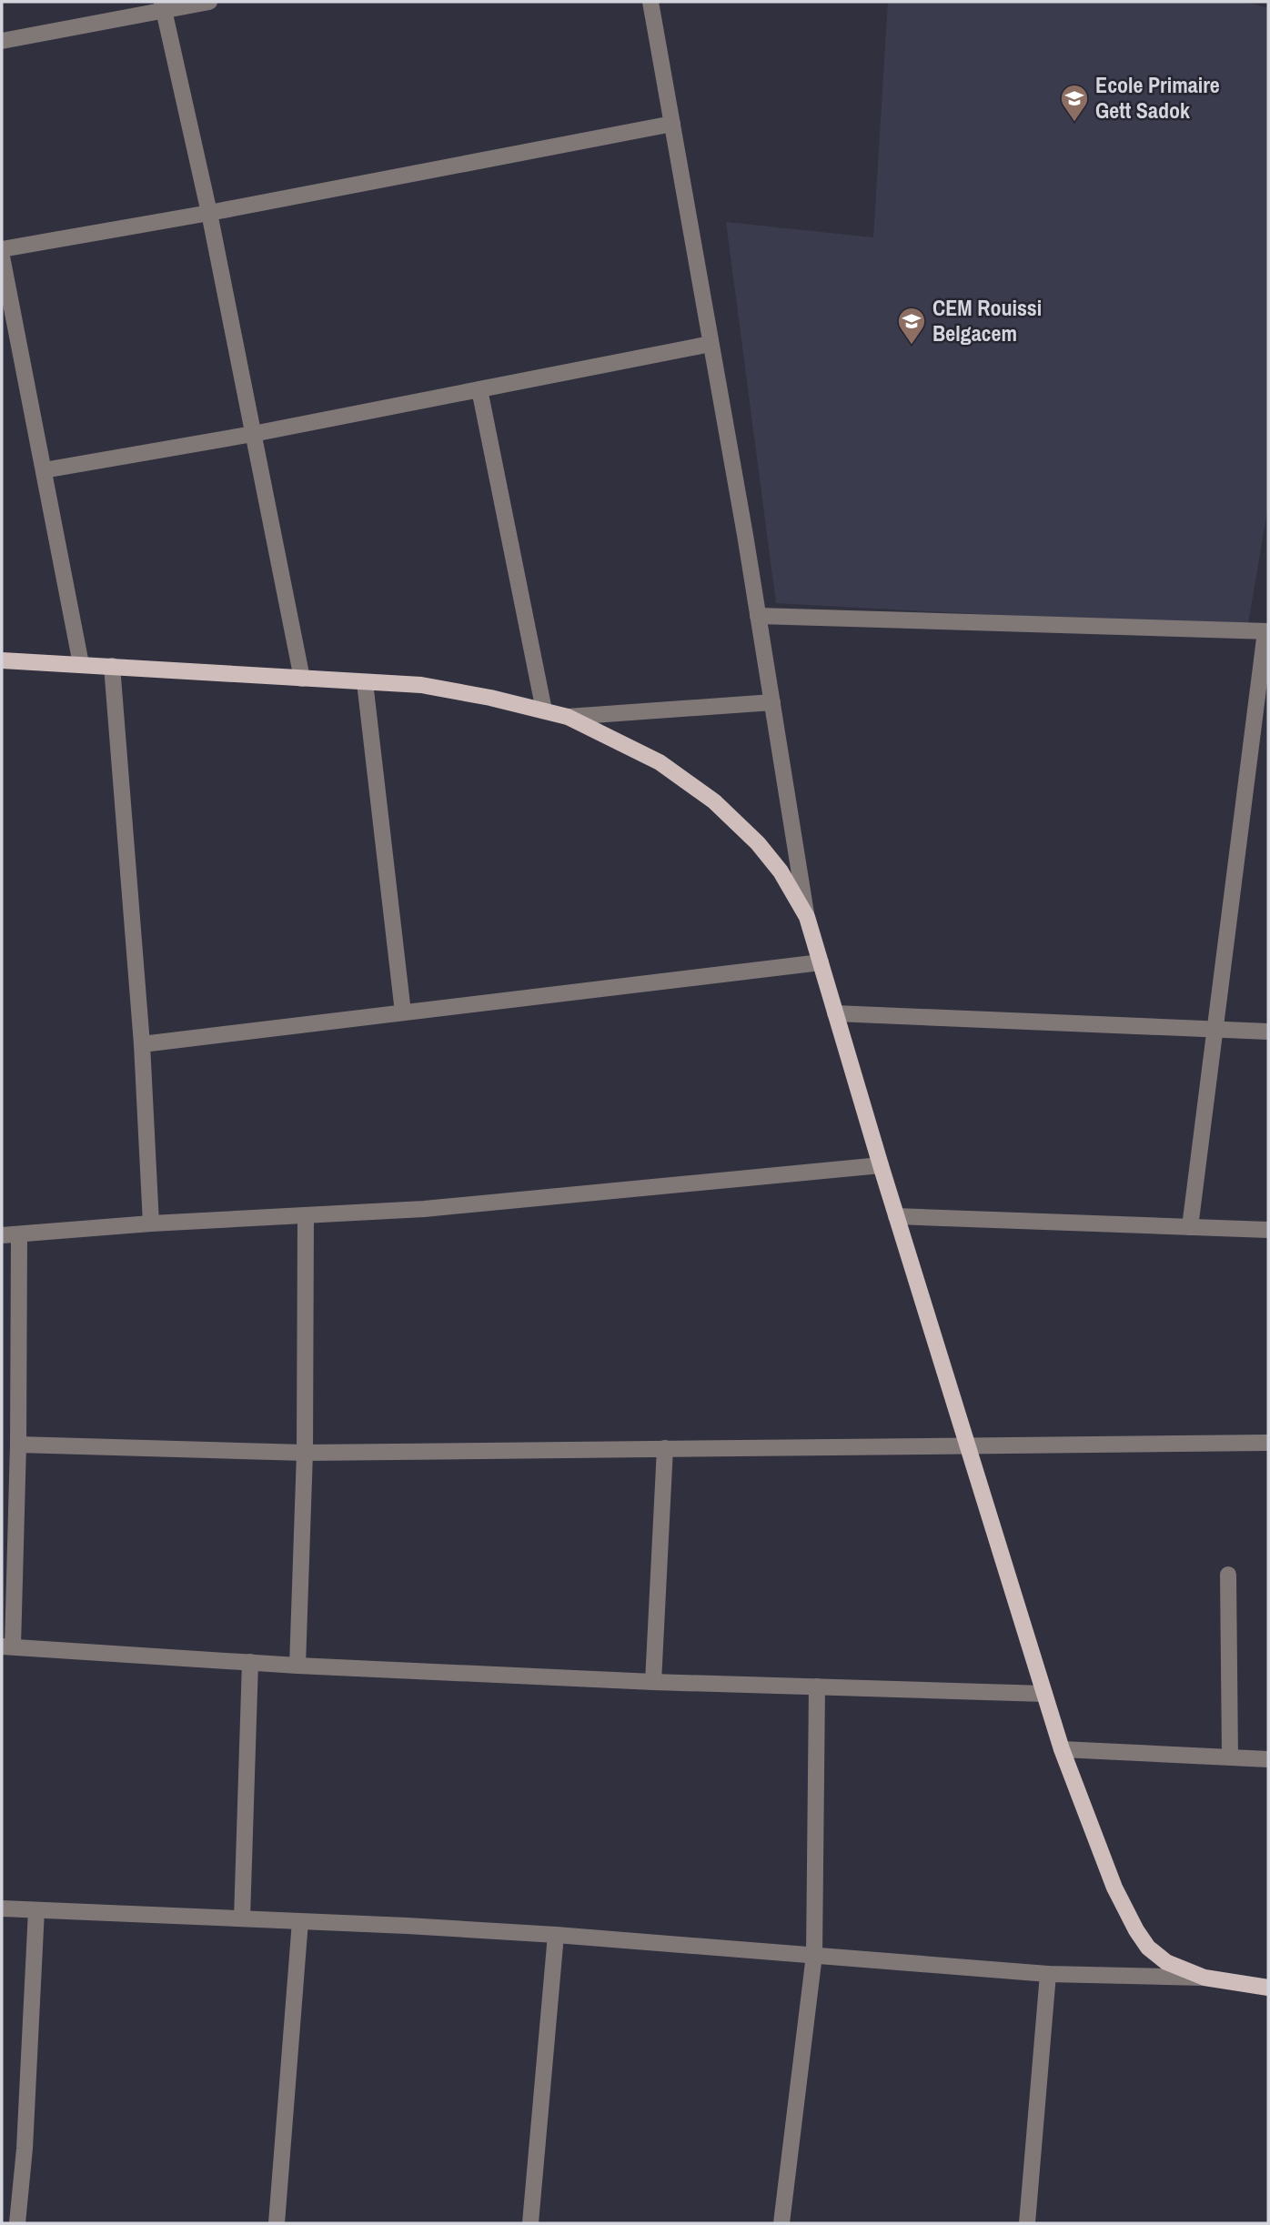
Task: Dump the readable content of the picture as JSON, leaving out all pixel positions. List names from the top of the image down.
{
  "places": {
    "school or university": ["Ecole Primaire Gett Sadok", "CEM Rouissi Belgacem"]
  }
}
